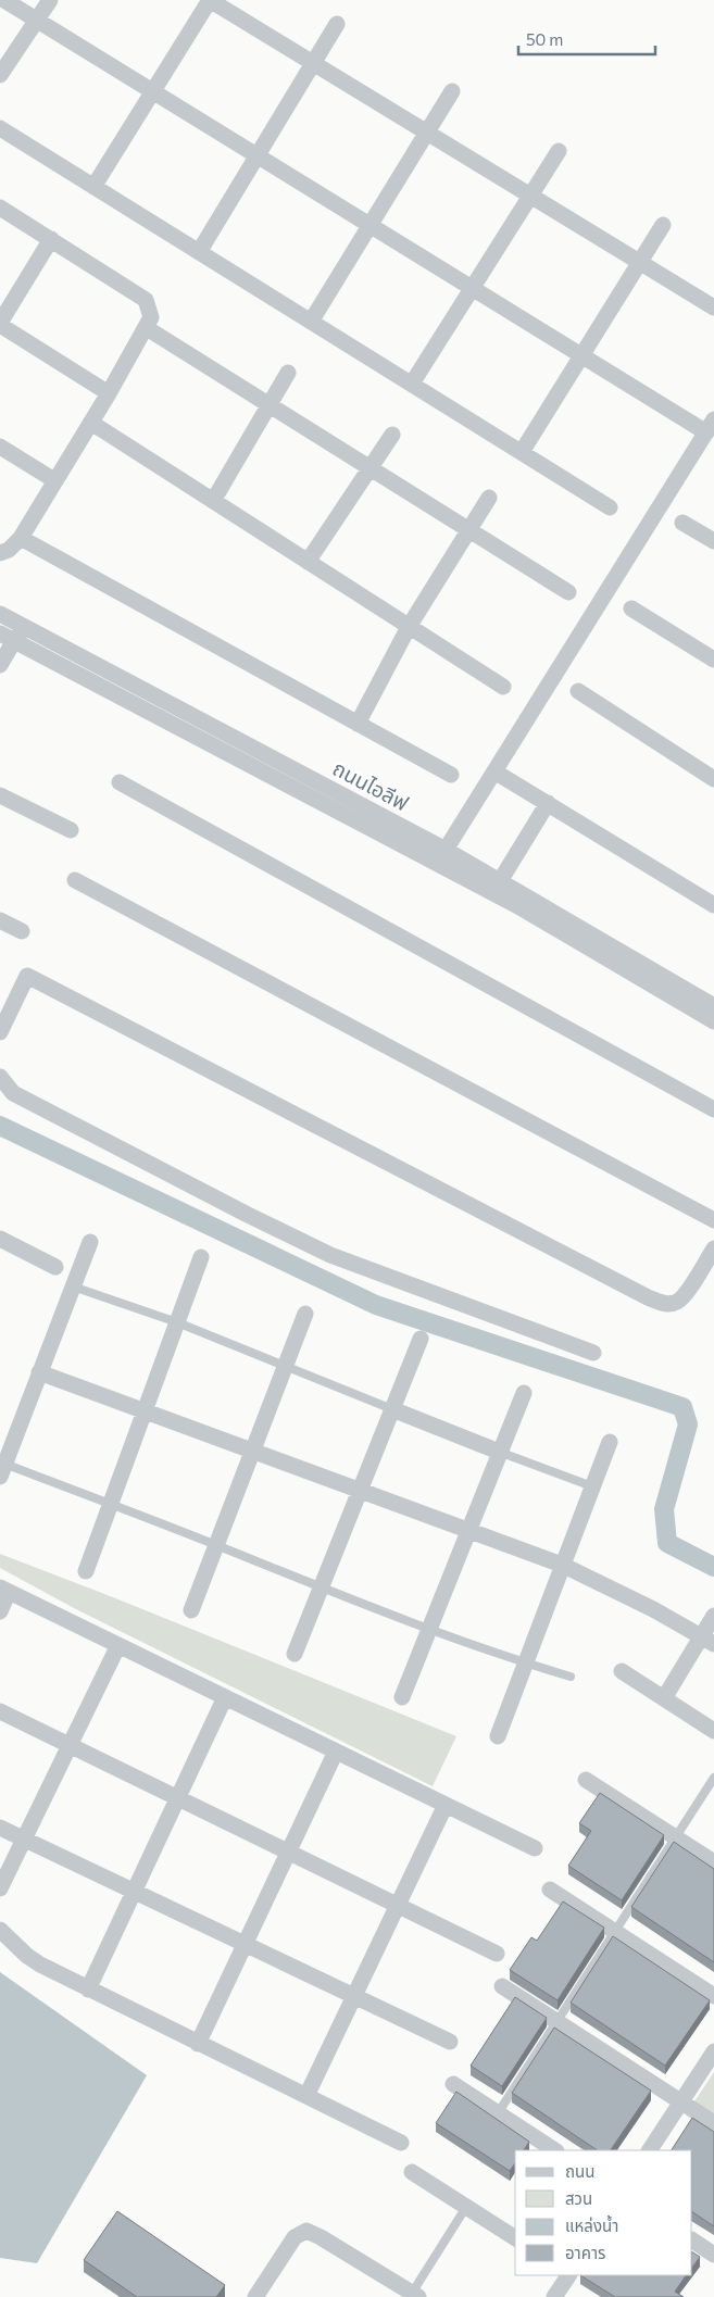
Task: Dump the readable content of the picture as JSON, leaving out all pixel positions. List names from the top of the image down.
{
  "streets": {
    "street": ["ถนนไอลีฟ"]
  },
  "legend": [
    "ถนน",
    "สวน",
    "แหล่งน้ำ",
    "อาคาร"
  ],
  "scale_bar": "50 m"
}
